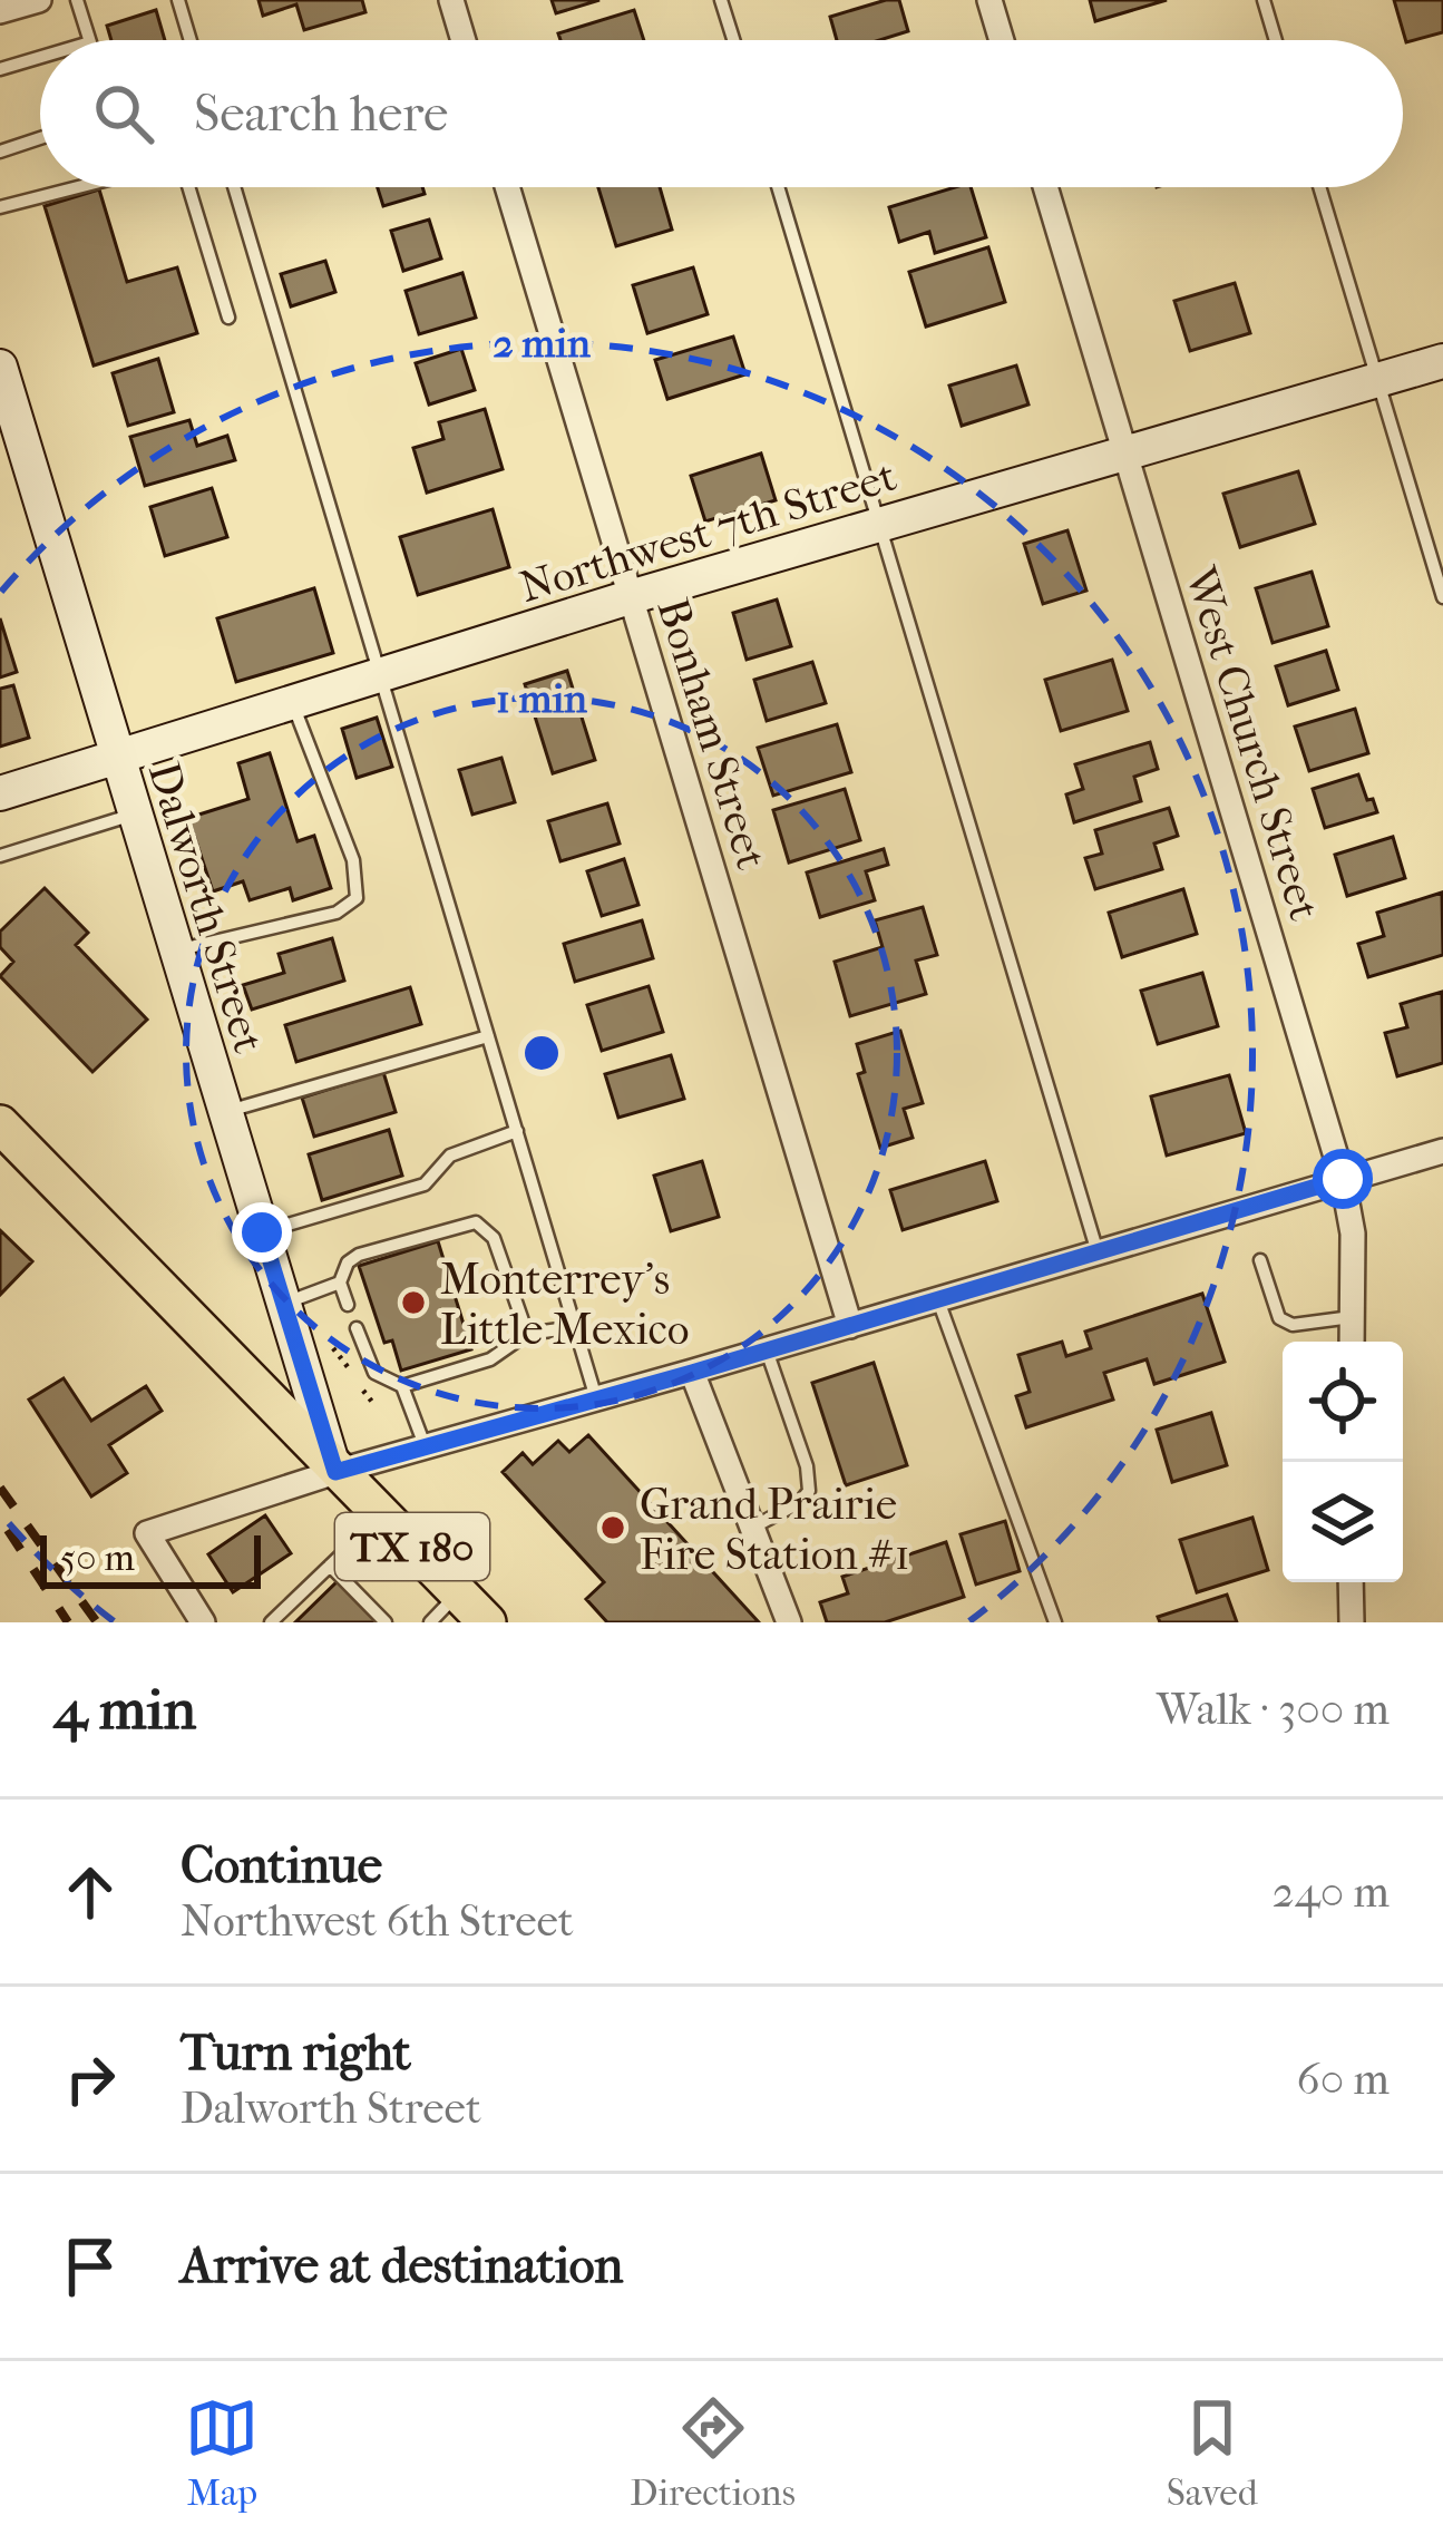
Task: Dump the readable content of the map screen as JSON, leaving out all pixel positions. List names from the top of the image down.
{
  "streets": {
    "main road": ["TX 180"],
    "street": [
      "Northwest 7th Street",
      "Bonham Street",
      "West Church Street",
      "Dalworth Street"
    ]
  },
  "crossings": [
    ["Northwest 7th Street", "Bonham Street"],
    ["Northwest 7th Street", "West Church Street"],
    ["Northwest 7th Street", "Dalworth Street"],
    ["Dalworth Street", "TX 180"]
  ],
  "places": ["Monterrey's Little Mexico", "Grand Prairie Fire Station #1"],
  "scale_bar": "50 m",
  "page": {
    "search": "Search here",
    "scale": "50 m",
    "heading": ["4 min", "Walk · 300 m"],
    "list": [
      ["Continue", "Northwest 6th Street", "240 m"],
      ["Turn right", "Dalworth Street", "60 m"],
      "Arrive at destination"
    ],
    "nav": ["Map", "Directions", "Saved"]
  },
  "rings": ["2 min", "1 min"]
}
